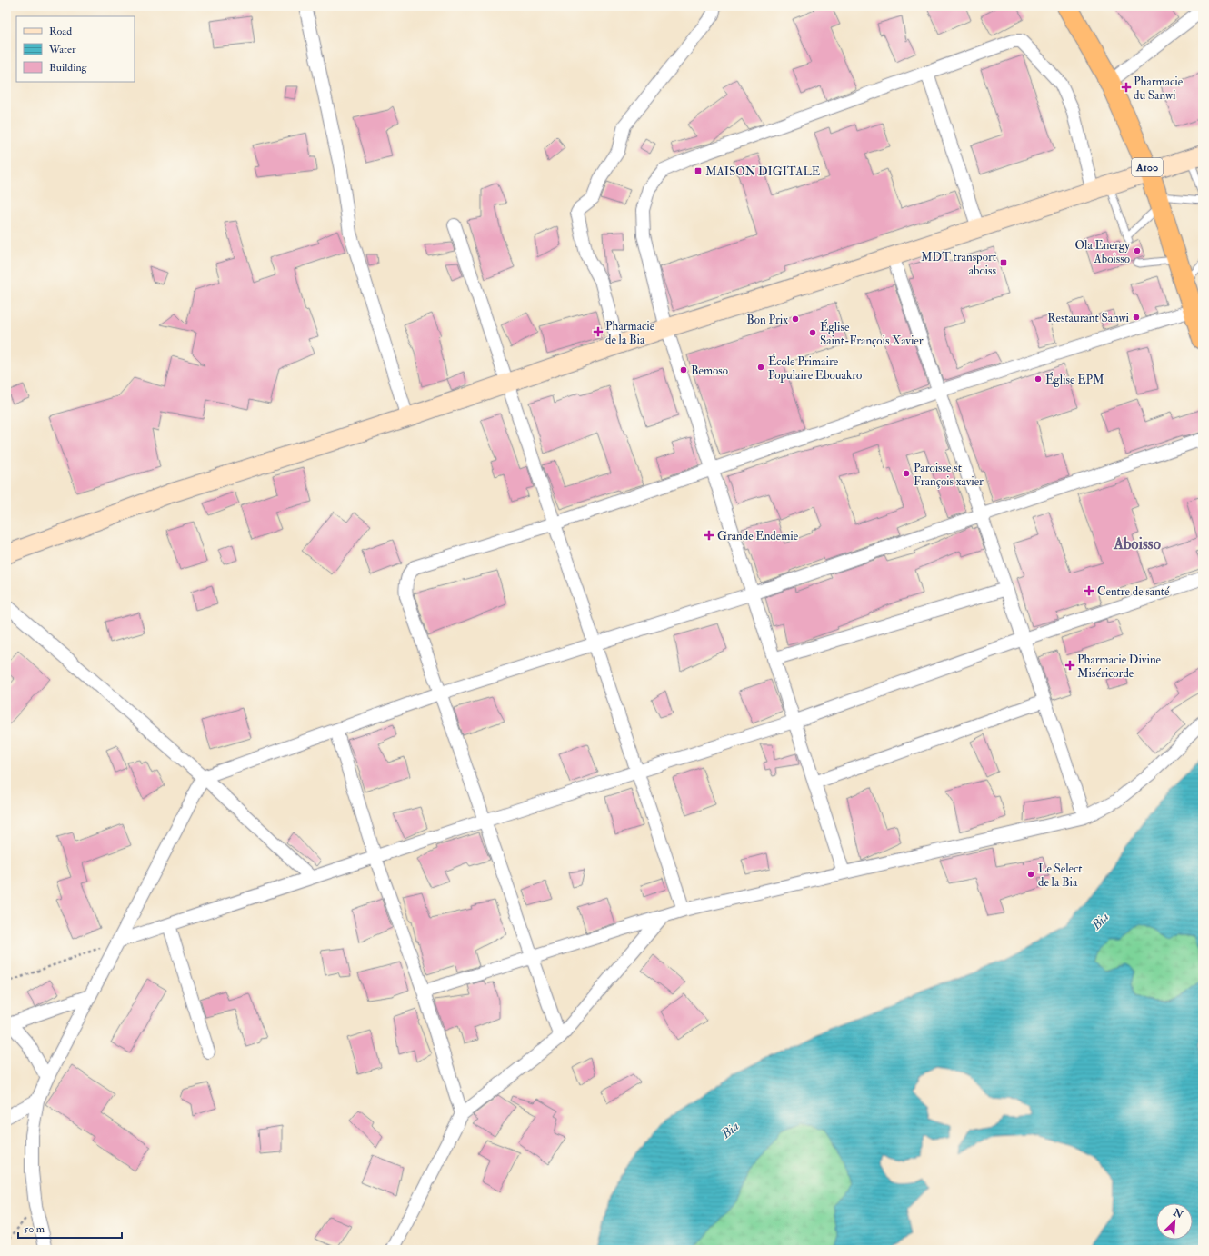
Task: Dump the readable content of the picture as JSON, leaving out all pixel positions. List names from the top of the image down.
{
  "streets": {
    "highway": ["A100"]
  },
  "districts": ["Aboisso"],
  "water": ["Bia"],
  "places": {
    "health": [
      "Pharmacie du Sanwi",
      "Pharmacie de la Bia",
      "Grande Endemie",
      "Centre de santé",
      "Pharmacie Divine Miséricorde"
    ],
    "transit": ["MAISON DIGITALE", "MDT transport aboiss"],
    "other": [
      "Ola Energy Aboisso",
      "Restaurant Sanwi",
      "Bon Prix",
      "Église Saint-François Xavier",
      "École Primaire Populaire Ebouakro",
      "Bemoso",
      "Église EPM",
      "Paroisse st François xavier",
      "Le Select de la Bia"
    ]
  },
  "legend": ["Road", "Water", "Building"],
  "scale_bar": "50 m",
  "north": "top right"
}
